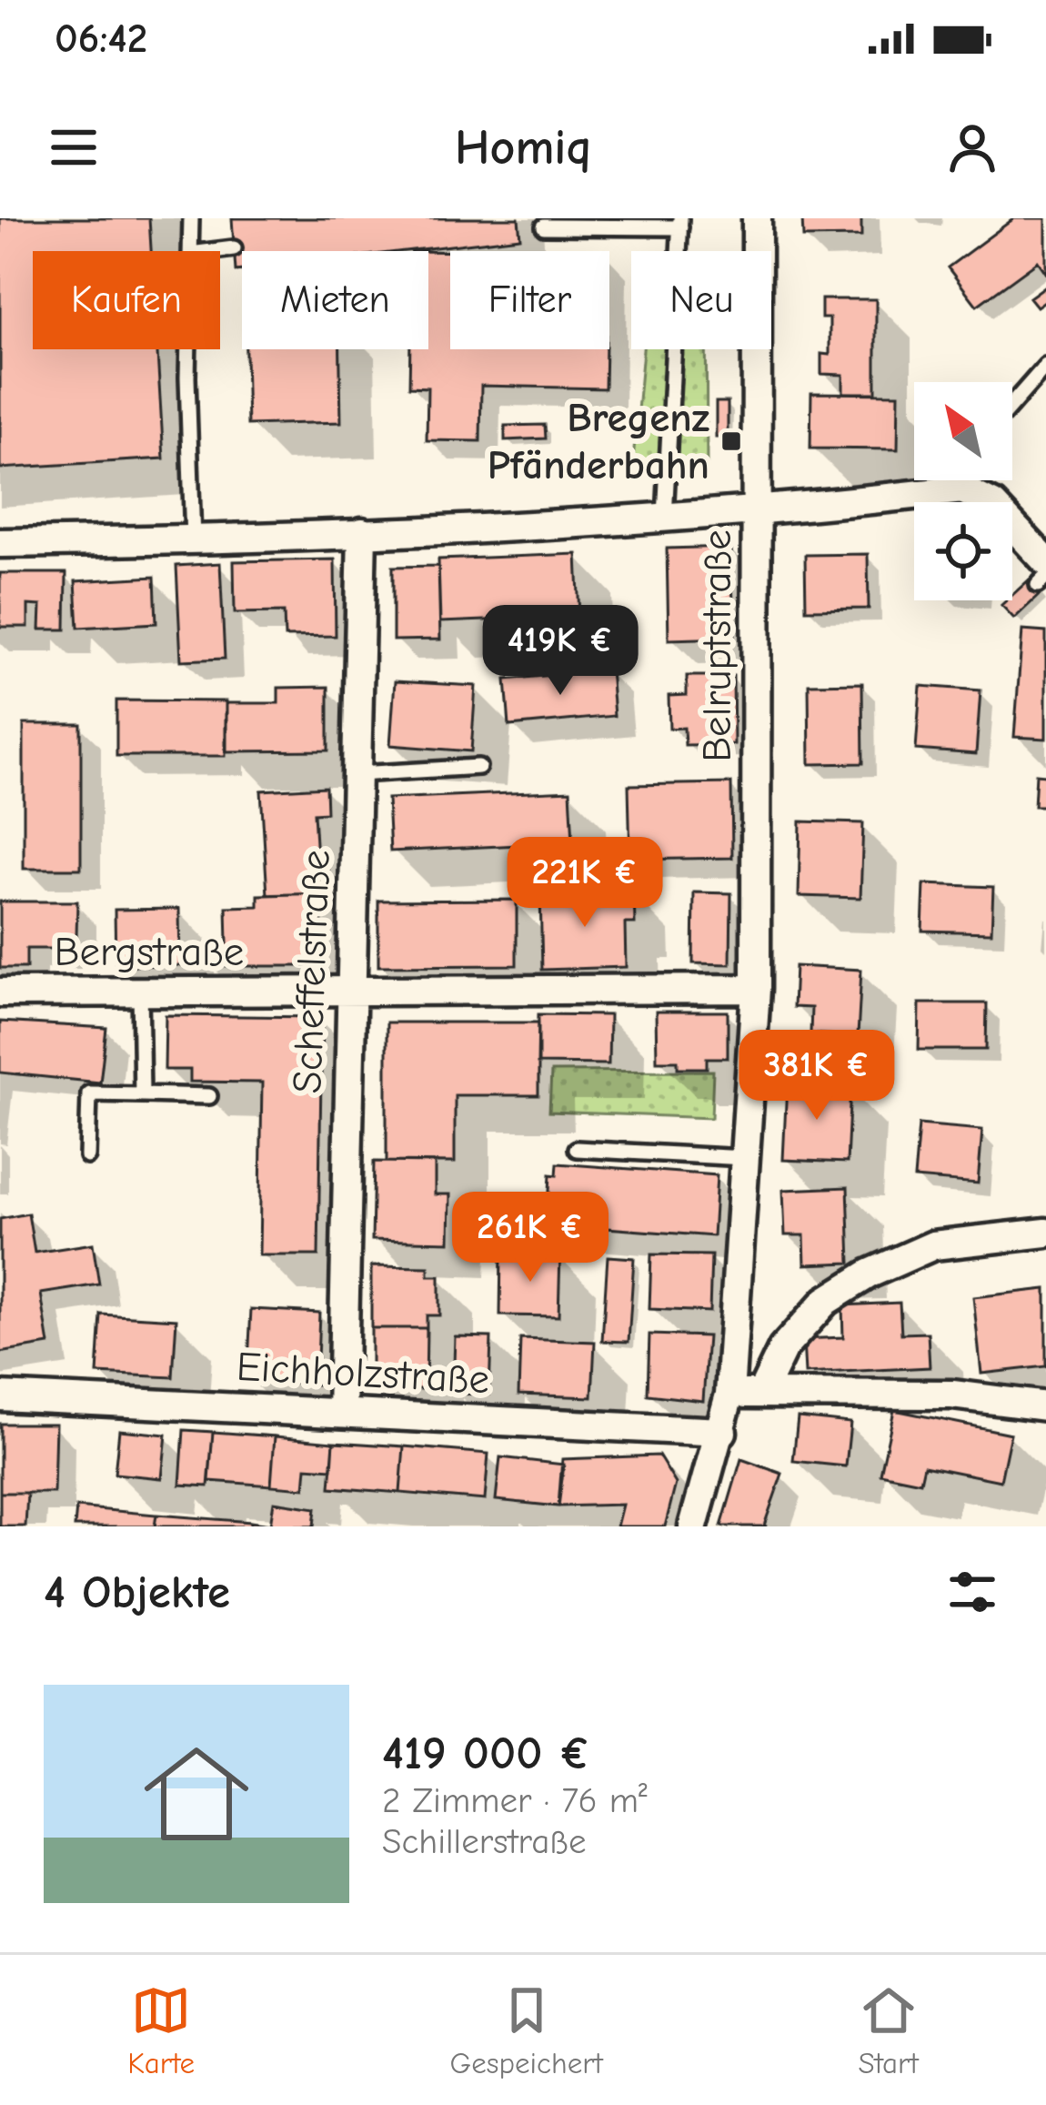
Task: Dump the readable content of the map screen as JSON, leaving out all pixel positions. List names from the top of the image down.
{
  "streets": {
    "street": [
      "Belruptstraße",
      "Bergstraße",
      "Scheffelstraße",
      "Eichholzstraße"
    ]
  },
  "crossings": [
    ["Belruptstraße", "Bergstraße"],
    ["Belruptstraße", "Eichholzstraße"],
    ["Bergstraße", "Scheffelstraße"],
    ["Scheffelstraße", "Eichholzstraße"]
  ],
  "places": {
    "transit": ["Bregenz Pfänderbahn"]
  },
  "north": "top left",
  "page": {
    "status": "06:42",
    "header": "Homiq",
    "chip": [
      "Kaufen",
      "Mieten",
      "Filter",
      "Neu"
    ],
    "price": [
      "419K €",
      "221K €",
      "381K €",
      "261K €"
    ],
    "heading": "4 Objekte",
    "list": [
      {
        "name": "419 000 €",
        "note": "2 Zimmer · 76 m² · Schillerstraße"
      }
    ],
    "tabs": ["Karte", "Gespeichert", "Start"]
  }
}
